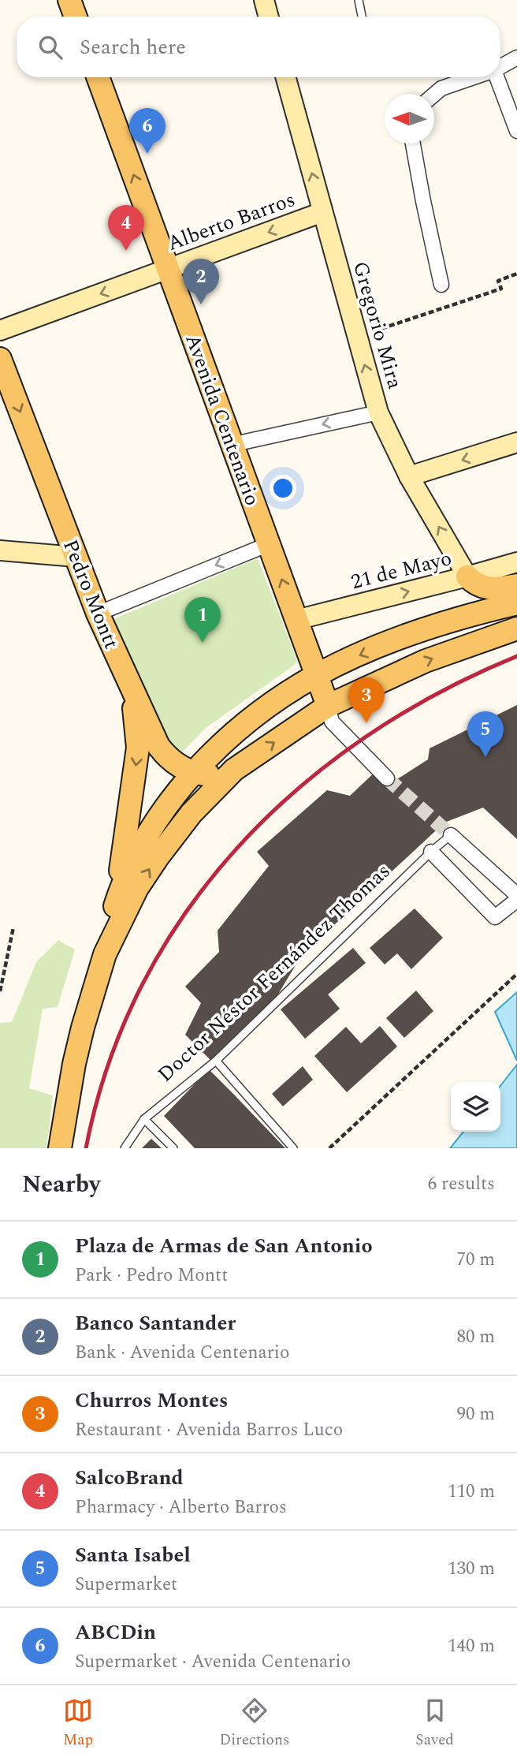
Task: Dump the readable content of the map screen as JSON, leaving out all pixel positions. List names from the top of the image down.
{
  "streets": {
    "main road": ["Avenida Centenario", "Pedro Montt"],
    "street": ["Alberto Barros", "Gregorio Mira", "21 de Mayo"],
    "lane": ["Doctor Néstor Fernández Thomas"]
  },
  "crossings": [
    ["Alberto Barros", "Gregorio Mira"],
    ["Alberto Barros", "Avenida Centenario"],
    ["Gregorio Mira", "21 de Mayo"],
    ["Avenida Centenario", "21 de Mayo"]
  ],
  "one_way": [
    "Alberto Barros",
    "Gregorio Mira",
    "Avenida Centenario",
    "21 de Mayo",
    "Pedro Montt"
  ],
  "north": "left",
  "page": {
    "search": "Search here",
    "pins": [
      "6",
      "4",
      "2",
      "1",
      "3",
      "5"
    ],
    "heading": ["Nearby", "6 results"],
    "list": [
      {
        "mark": "1",
        "name": "Plaza de Armas de San Antonio",
        "note": "Park · Pedro Montt",
        "value": "70 m"
      },
      {
        "mark": "2",
        "name": "Banco Santander",
        "note": "Bank · Avenida Centenario",
        "value": "80 m"
      },
      {
        "mark": "3",
        "name": "Churros Montes",
        "note": "Restaurant · Avenida Barros Luco",
        "value": "90 m"
      },
      {
        "mark": "4",
        "name": "SalcoBrand",
        "note": "Pharmacy · Alberto Barros",
        "value": "110 m"
      },
      {
        "mark": "5",
        "name": "Santa Isabel",
        "note": "Supermarket",
        "value": "130 m"
      },
      {
        "mark": "6",
        "name": "ABCDin",
        "note": "Supermarket · Avenida Centenario",
        "value": "140 m"
      }
    ],
    "nav": ["Map", "Directions", "Saved"]
  }
}
